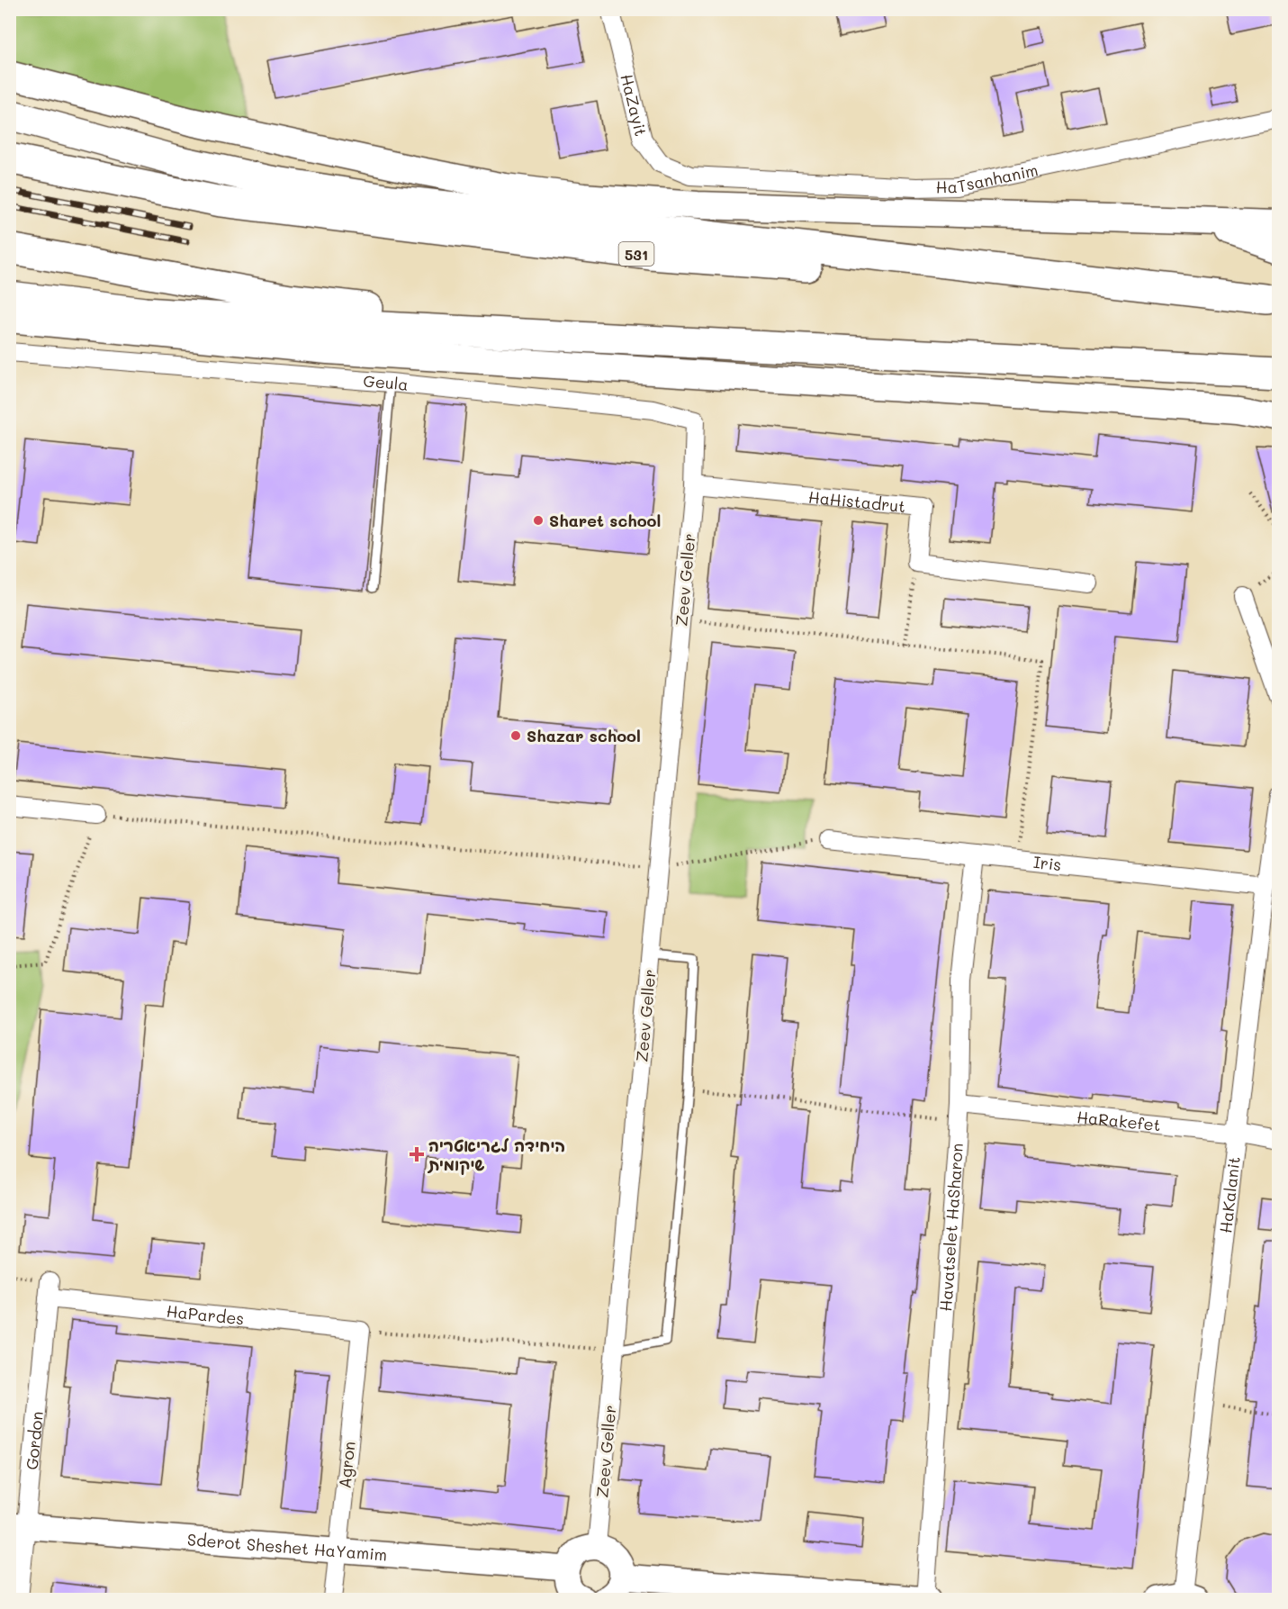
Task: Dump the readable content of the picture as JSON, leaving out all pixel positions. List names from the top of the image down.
{
  "streets": {
    "highway": ["531"],
    "street": [
      "HaZayit",
      "HaTsanhanim",
      "Geula",
      "HaHistadrut",
      "Zeev Geller",
      "Iris",
      "HaRakefet",
      "HaKalanit",
      "Havatselet HaSharon",
      "HaPardes",
      "Gordon",
      "Agron",
      "Sderot Sheshet HaYamim"
    ]
  },
  "crossings": [
    ["HaZayit", "HaTsanhanim"],
    ["Geula", "HaHistadrut"],
    ["Geula", "Zeev Geller"],
    ["HaHistadrut", "Zeev Geller"],
    ["Iris", "HaKalanit"],
    ["Iris", "Havatselet HaSharon"],
    ["HaRakefet", "HaKalanit"],
    ["HaRakefet", "Havatselet HaSharon"],
    ["HaPardes", "Gordon"],
    ["HaPardes", "Agron"],
    ["Gordon", "Sderot Sheshet HaYamim"],
    ["Agron", "Sderot Sheshet HaYamim"]
  ],
  "places": {
    "other": ["Sharet school", "Shazar school"],
    "health": ["היחידה לגריאטריה שיקומית"]
  }
}
